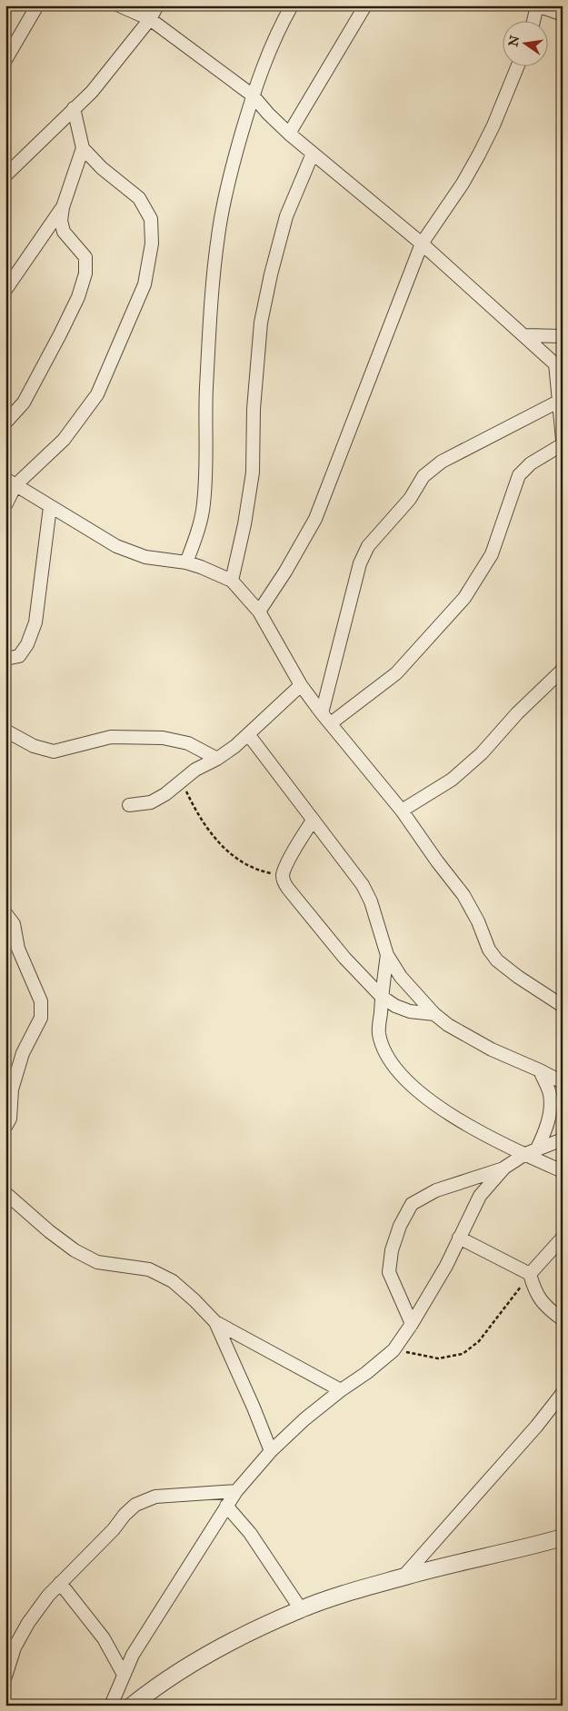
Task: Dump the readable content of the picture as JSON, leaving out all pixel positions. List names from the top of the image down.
{
  "north": "left"
}
